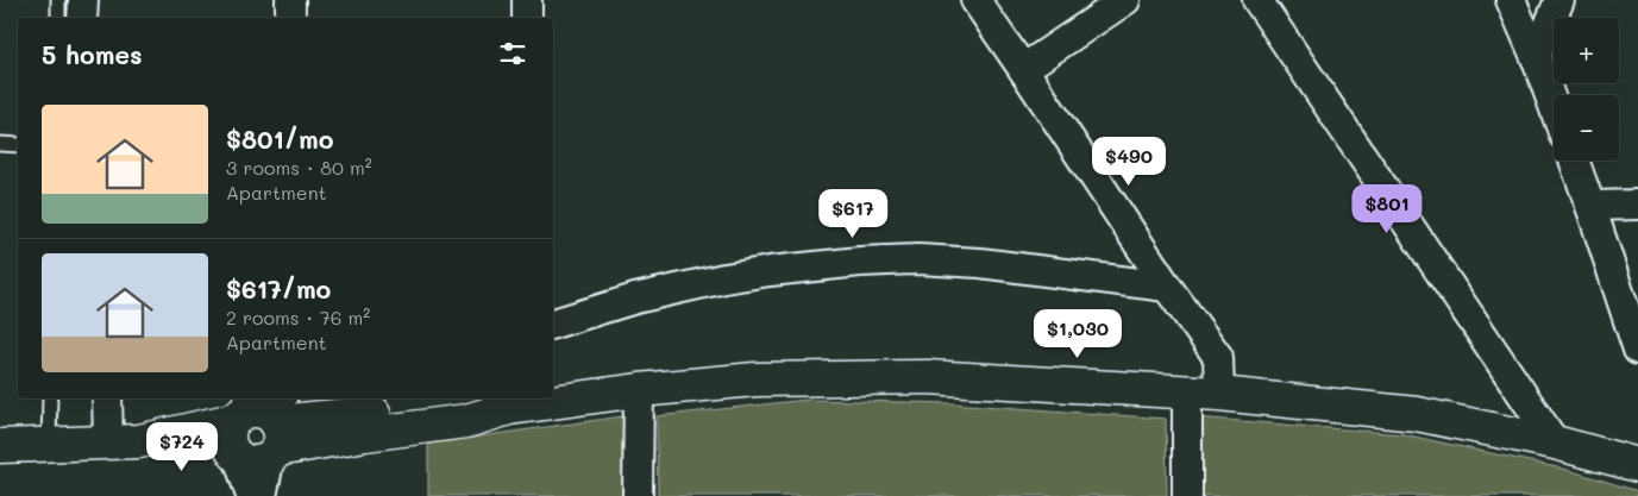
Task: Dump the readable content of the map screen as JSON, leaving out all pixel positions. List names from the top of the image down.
{
  "page": {
    "map_buttons": ["+", "−"],
    "heading": "5 homes",
    "list": [
      {
        "name": "$801/mo",
        "note": "3 rooms · 80 m² · Apartment"
      },
      {
        "name": "$617/mo",
        "note": "2 rooms · 76 m² · Apartment"
      }
    ],
    "price": [
      "$490",
      "$801",
      "$617",
      "$1,030",
      "$724"
    ]
  }
}
